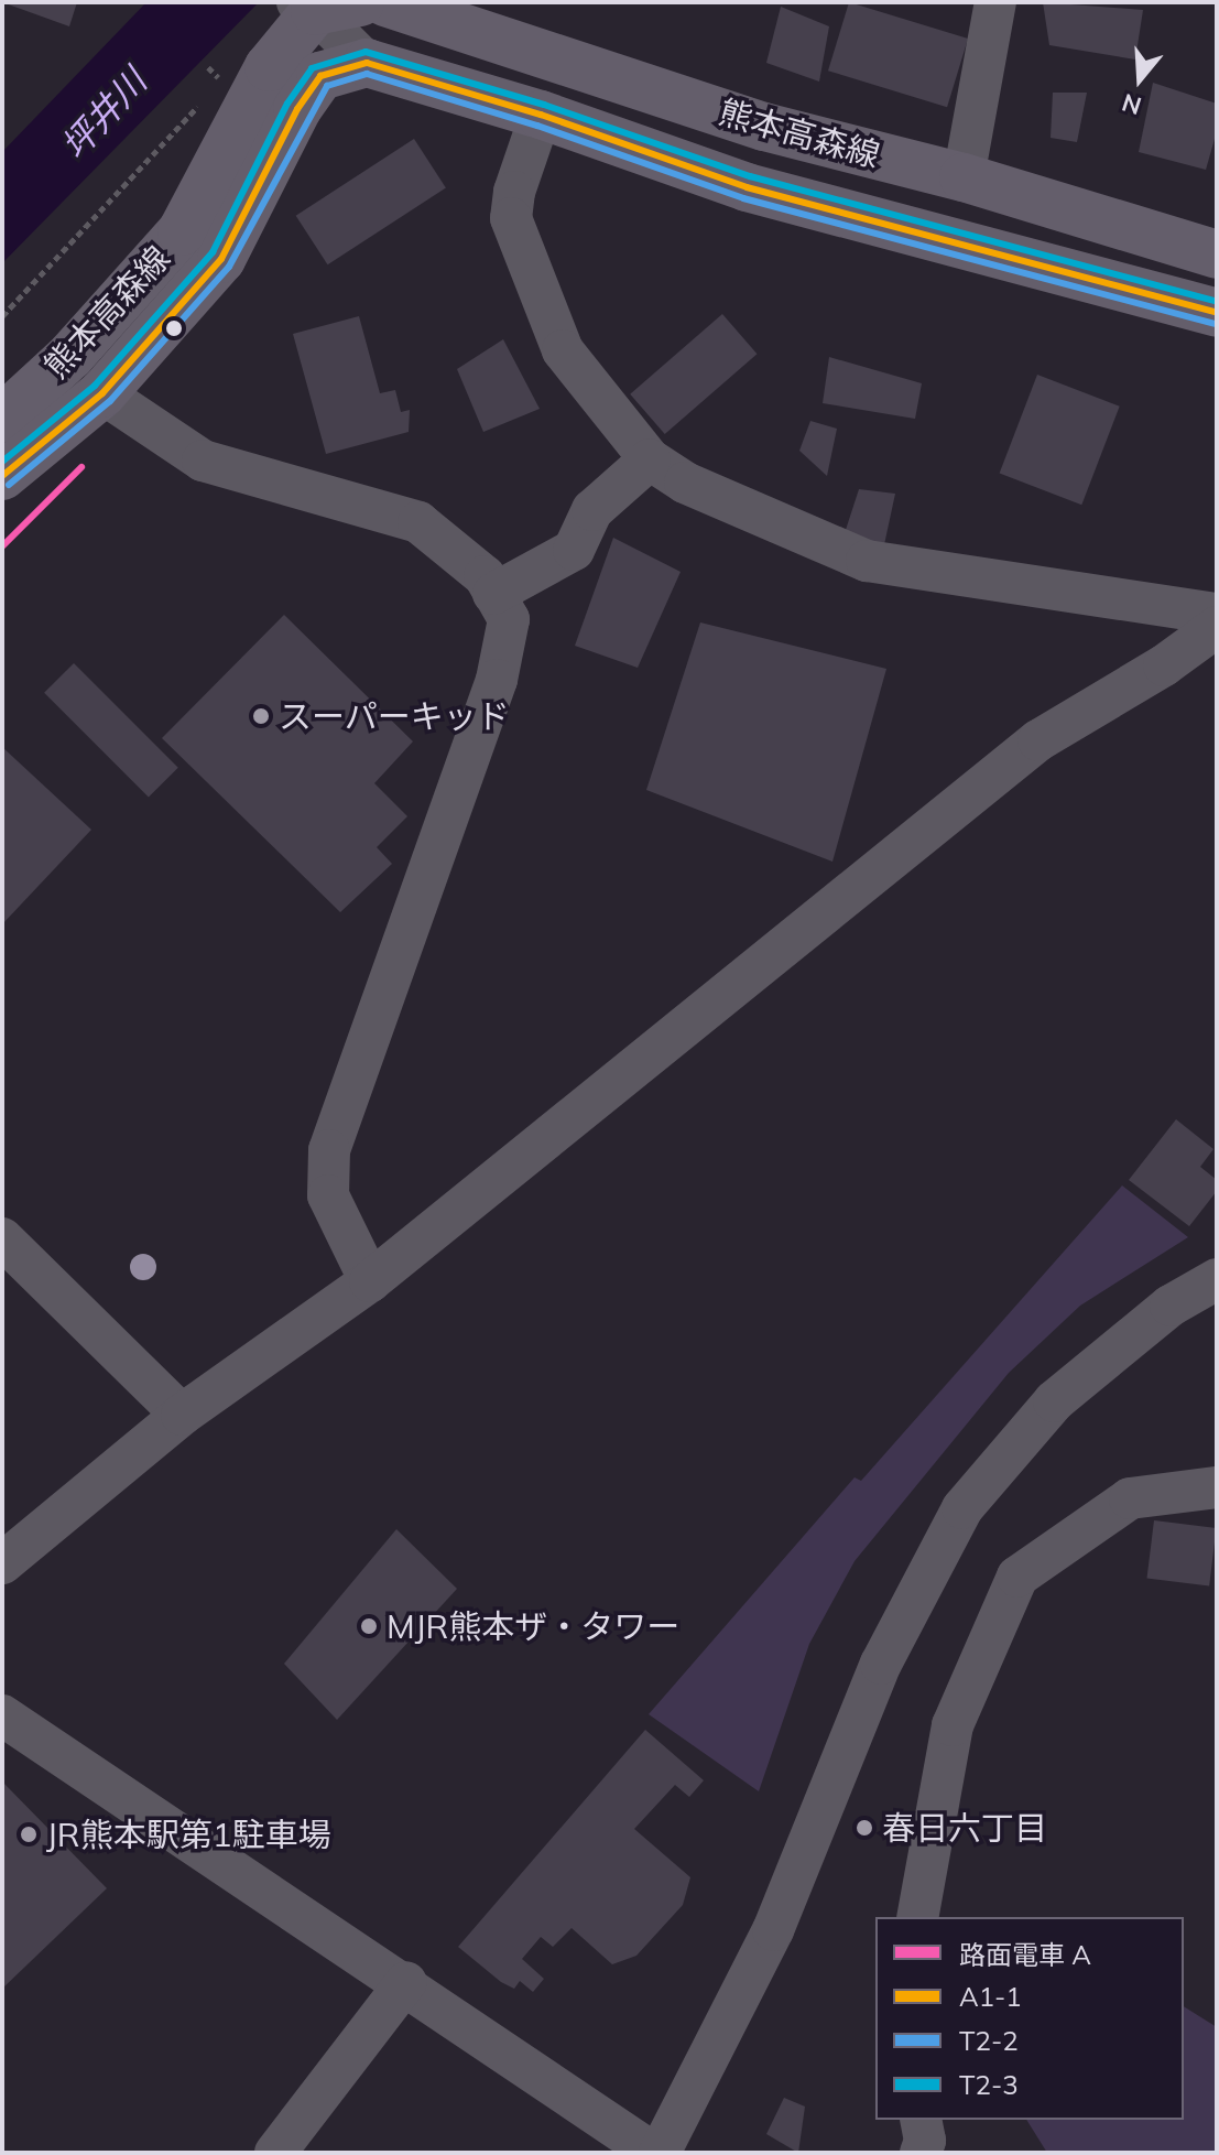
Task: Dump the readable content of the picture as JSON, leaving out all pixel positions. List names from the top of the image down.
{
  "streets": {
    "main road": ["熊本高森線"]
  },
  "water": ["坪井川"],
  "places": [
    "スーパーキッド",
    "MJR熊本ザ・タワー",
    "春日六丁目",
    "JR熊本駅第1駐車場"
  ],
  "lines": [
    "transit line T2-3",
    "transit line A1-1",
    "transit line T2-2",
    "tram line A"
  ],
  "legend": [
    "路面電車 A",
    "A1-1",
    "T2-2",
    "T2-3"
  ],
  "north": "bottom"
}
